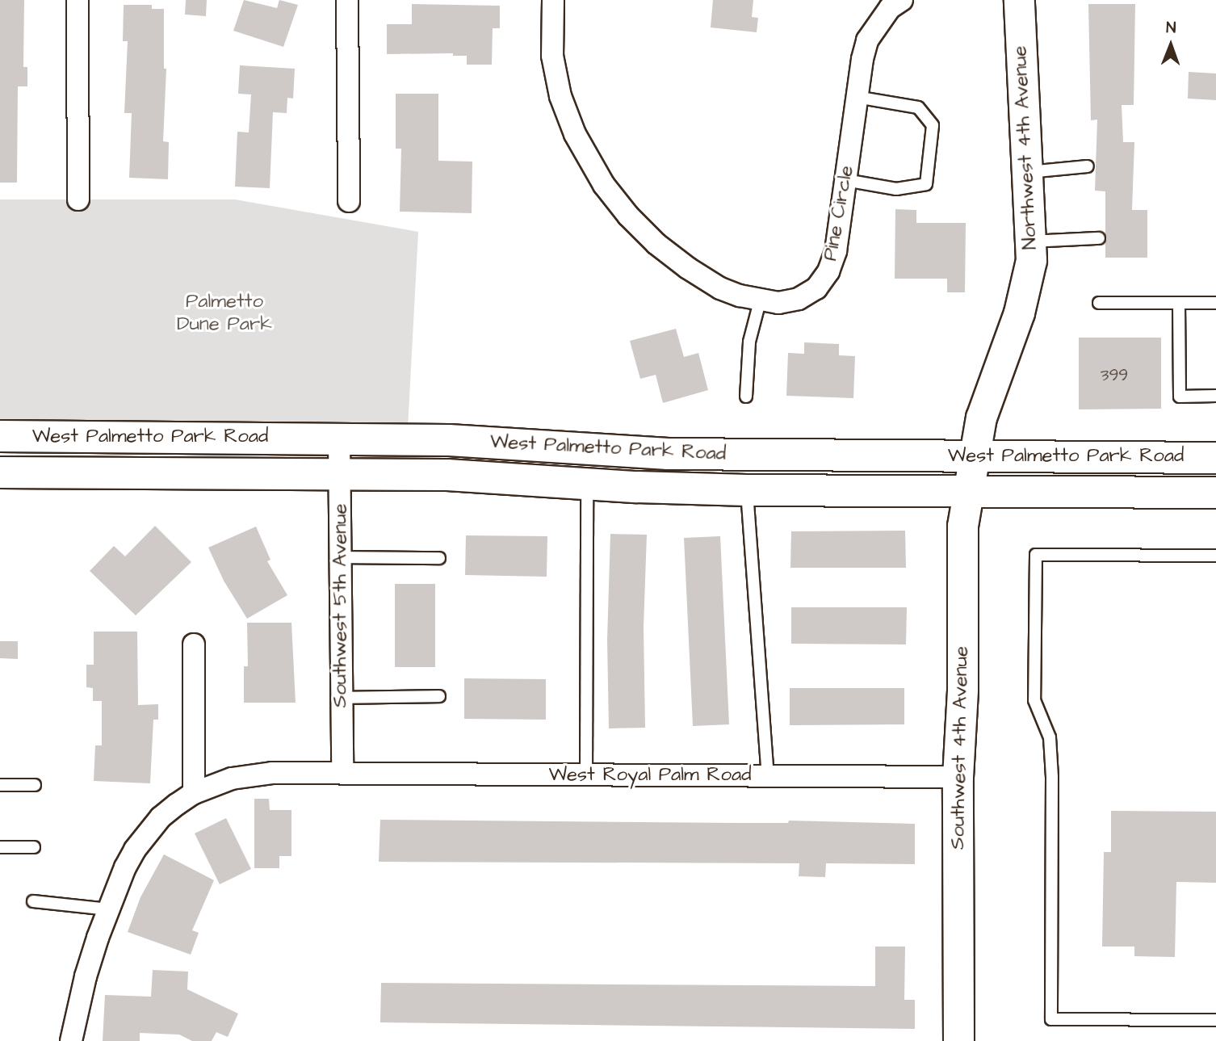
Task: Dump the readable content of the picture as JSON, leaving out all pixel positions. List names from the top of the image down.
{
  "streets": {
    "main road": ["West Palmetto Park Road"],
    "street": [
      "Northwest 4th Avenue",
      "Pine Circle",
      "Southwest 5th Avenue",
      "Southwest 4th Avenue",
      "West Royal Palm Road"
    ]
  },
  "crossings": [
    ["Northwest 4th Avenue", "West Palmetto Park Road"],
    ["Northwest 4th Avenue", "Southwest 4th Avenue"],
    ["West Palmetto Park Road", "Southwest 5th Avenue"],
    ["West Palmetto Park Road", "Southwest 4th Avenue"],
    ["Southwest 5th Avenue", "West Royal Palm Road"],
    ["Southwest 4th Avenue", "West Royal Palm Road"]
  ],
  "parks": ["Palmetto Dune Park"],
  "house_numbers": ["399"],
  "north": "top"
}
